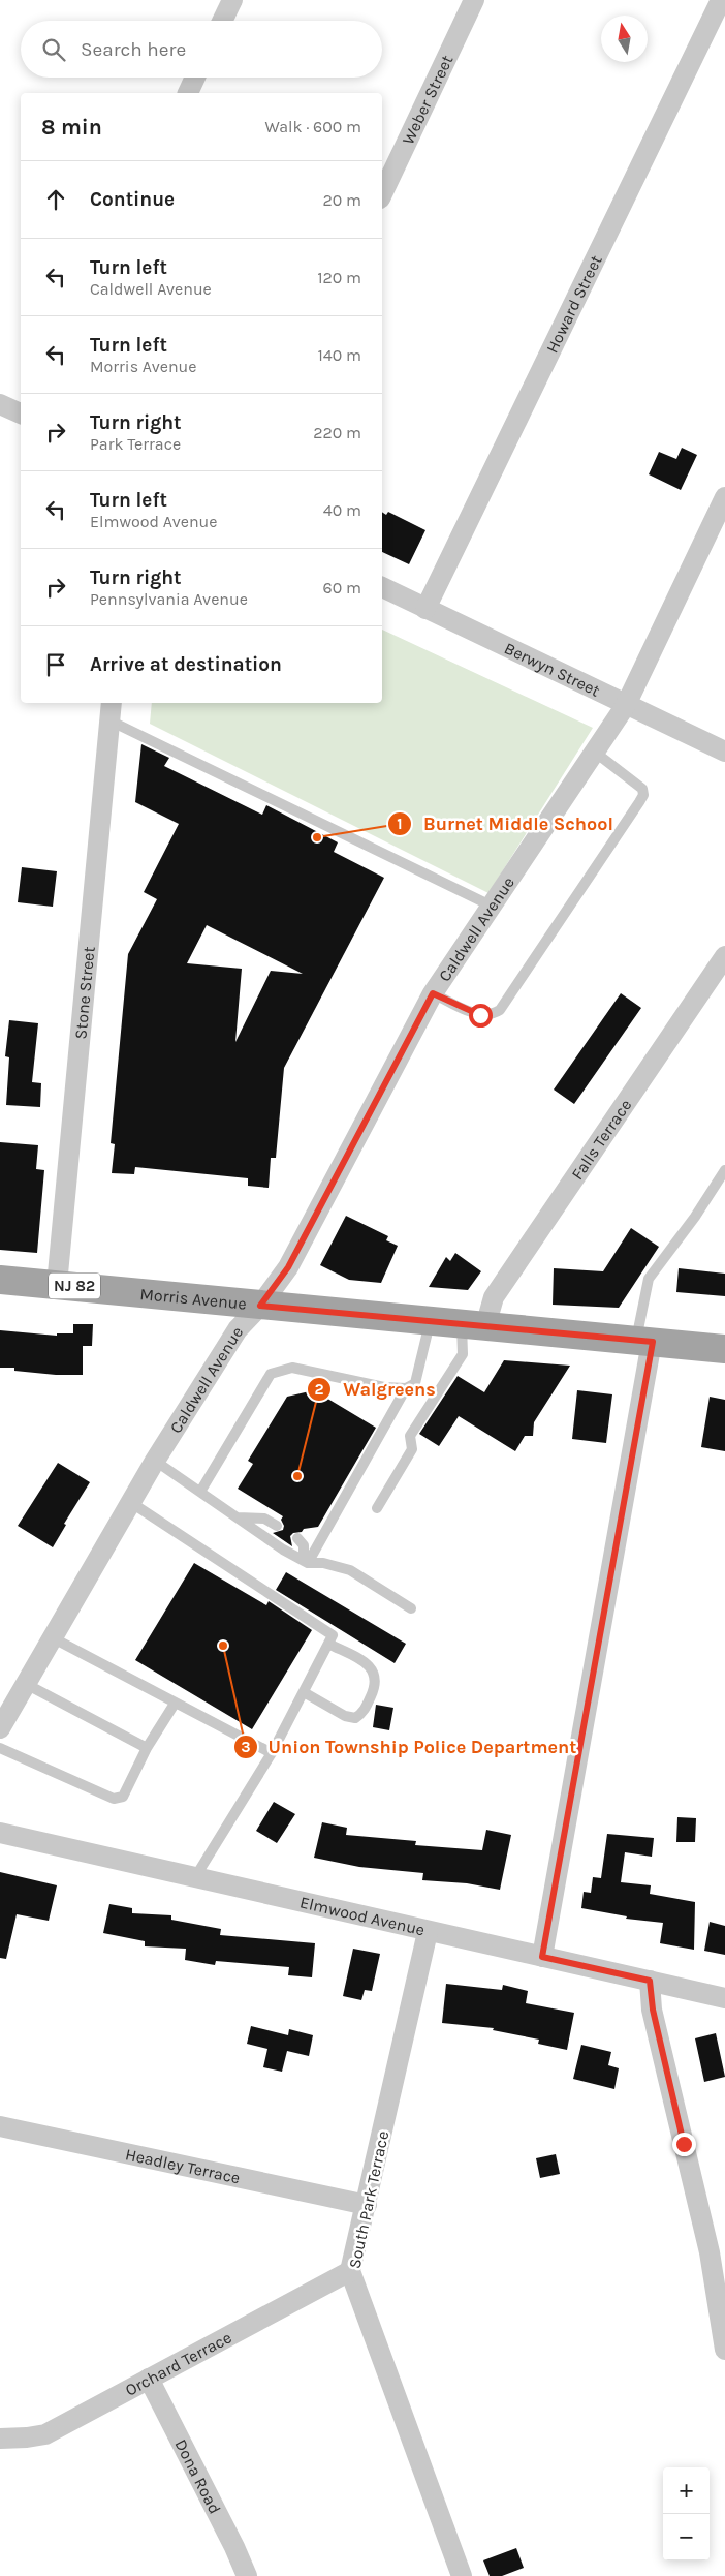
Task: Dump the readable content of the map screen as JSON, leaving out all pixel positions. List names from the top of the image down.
{
  "streets": {
    "main road": ["NJ 82", "Morris Avenue"],
    "street": [
      "Weber Street",
      "Howard Street",
      "Berwyn Street",
      "Caldwell Avenue",
      "Stone Street",
      "Falls Terrace",
      "Elmwood Avenue",
      "Headley Terrace",
      "South Park Terrace",
      "Orchard Terrace",
      "Dona Road"
    ]
  },
  "crossings": [
    ["Howard Street", "Berwyn Street"],
    ["Berwyn Street", "Caldwell Avenue"],
    ["Caldwell Avenue", "Morris Avenue"],
    ["Stone Street", "Morris Avenue"],
    ["Falls Terrace", "Morris Avenue"],
    ["Elmwood Avenue", "South Park Terrace"],
    ["Headley Terrace", "South Park Terrace"],
    ["South Park Terrace", "Orchard Terrace"],
    ["Orchard Terrace", "Dona Road"]
  ],
  "places": ["Burnet Middle School", "Walgreens", "Union Township Police Department"],
  "north": "top",
  "page": {
    "search": "Search here",
    "heading": ["8 min", "Walk · 600 m"],
    "list": [
      ["Continue", "20 m"],
      ["Turn left", "Caldwell Avenue", "120 m"],
      ["Turn left", "Morris Avenue", "140 m"],
      ["Turn right", "Park Terrace", "220 m"],
      ["Turn left", "Elmwood Avenue", "40 m"],
      ["Turn right", "Pennsylvania Avenue", "60 m"],
      "Arrive at destination"
    ],
    "map_buttons": ["+", "−"]
  }
}
